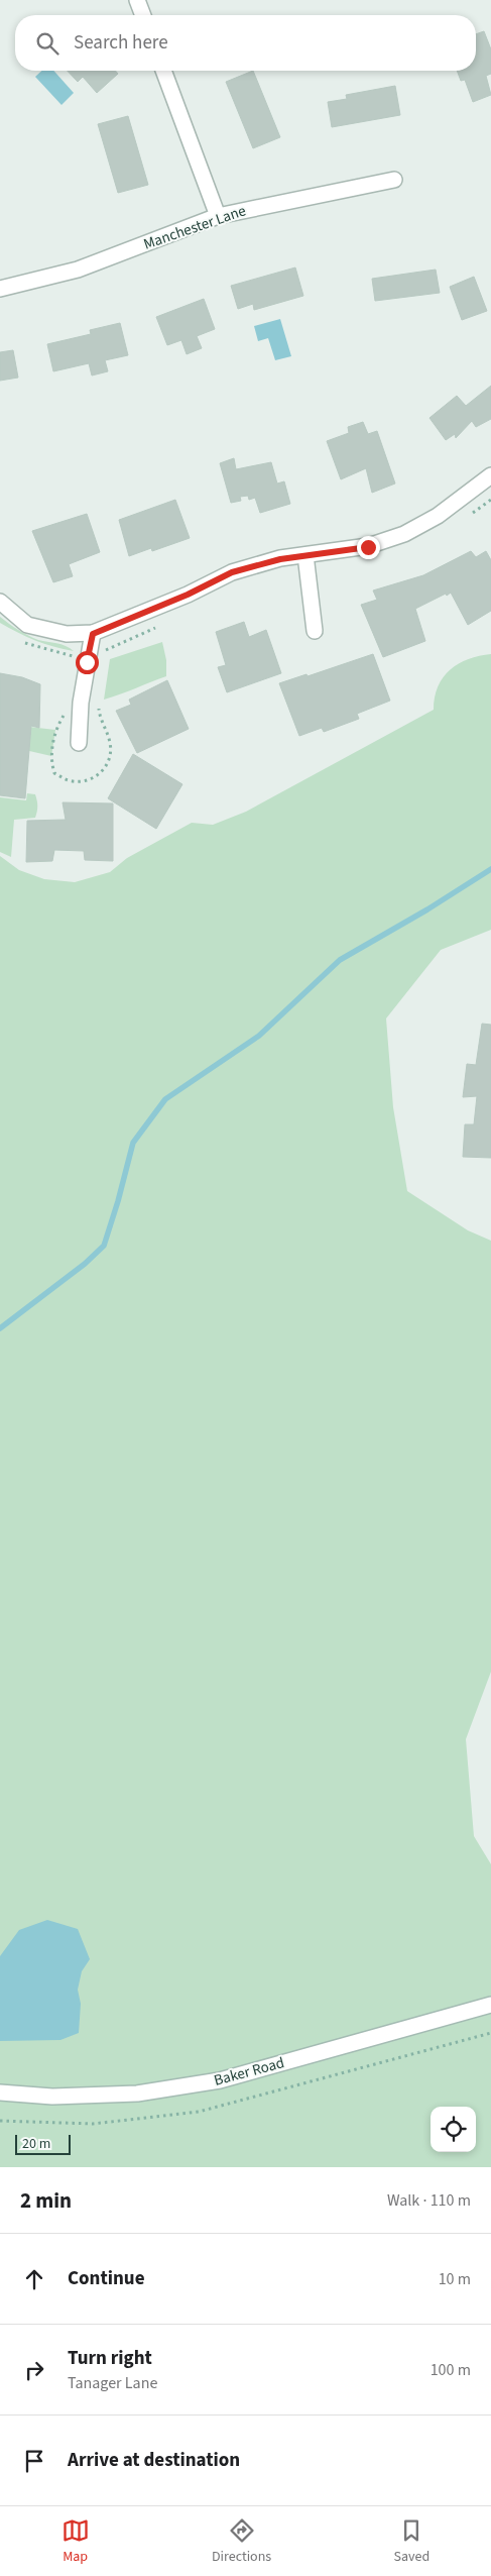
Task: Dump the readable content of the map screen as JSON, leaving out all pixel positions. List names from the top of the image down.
{
  "streets": {
    "street": ["Manchester Lane", "Baker Road"]
  },
  "scale_bar": "20 m",
  "page": {
    "search": "Search here",
    "scale": "20 m",
    "heading": ["2 min", "Walk · 110 m"],
    "list": [
      ["Continue", "10 m"],
      ["Turn right", "Tanager Lane", "100 m"],
      "Arrive at destination"
    ],
    "nav": ["Map", "Directions", "Saved"]
  }
}
